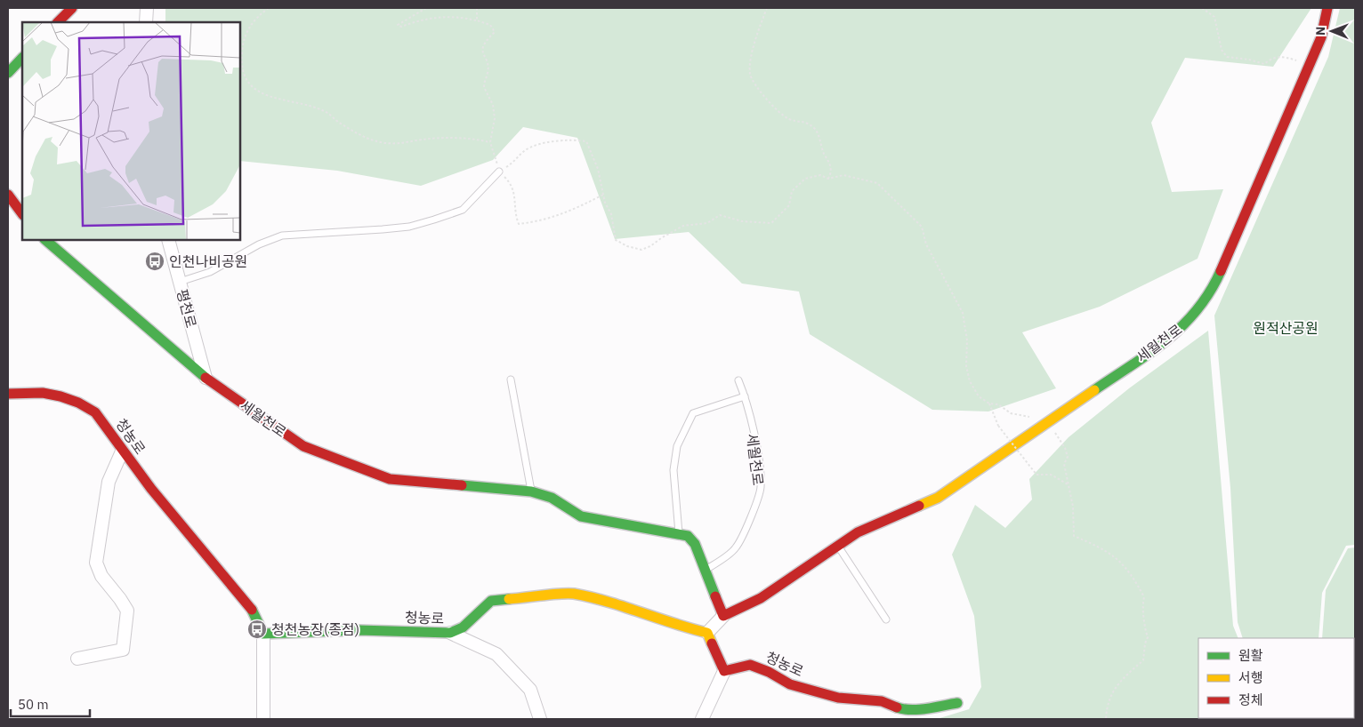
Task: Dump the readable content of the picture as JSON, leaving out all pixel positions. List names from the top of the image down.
{
  "streets": {
    "street": ["평천로", "세월천로", "청농로"]
  },
  "crossings": [
    ["평천로", "세월천로"],
    ["세월천로", "청농로"]
  ],
  "parks": ["원적산공원"],
  "places": {
    "bus stop": ["인천나비공원", "청천농장(종점)"]
  },
  "legend": ["원활", "서행", "정체"],
  "scale_bar": "50 m",
  "north": "left"
}
